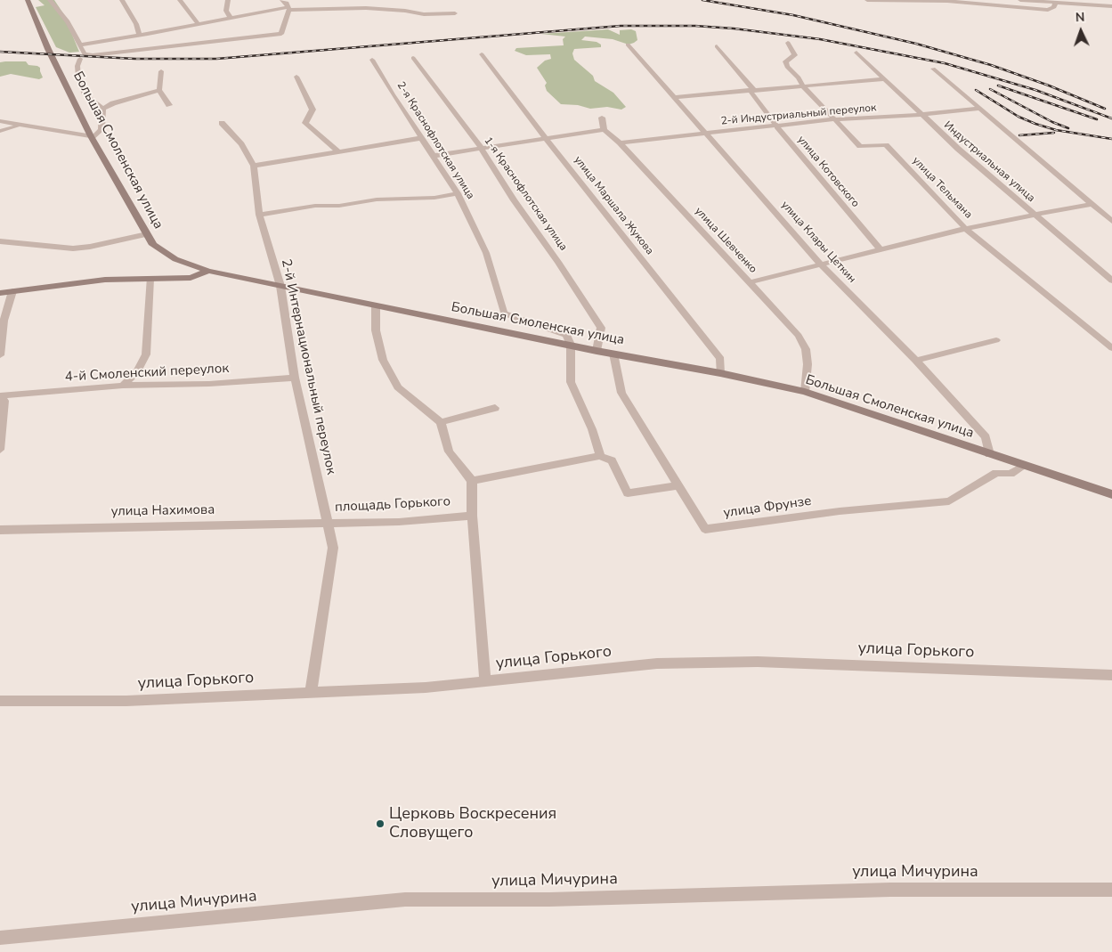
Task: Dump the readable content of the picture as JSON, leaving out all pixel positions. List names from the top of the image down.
{
  "streets": {
    "main road": ["Большая Смоленская улица"],
    "street": [
      "2-й Индустриальный переулок",
      "2-я Краснофлотская улица",
      "Индустриальная улица",
      "улица Котовского",
      "улица Тельмана",
      "1-я Краснофлотская улица",
      "улица Маршала Жукова",
      "улица Шевченко",
      "улица Клары Цеткин",
      "2-й Интернациональный переулок",
      "4-й Смоленский переулок",
      "площадь Горького",
      "улица Фрунзе",
      "улица Нахимова",
      "улица Горького",
      "улица Мичурина"
    ]
  },
  "crossings": [
    ["2-й Индустриальный переулок", "Индустриальная улица"],
    ["2-й Индустриальный переулок", "улица Котовского"],
    ["2-й Индустриальный переулок", "улица Тельмана"],
    ["2-й Индустриальный переулок", "улица Шевченко"],
    ["2-й Индустриальный переулок", "улица Клары Цеткин"],
    ["2-я Краснофлотская улица", "Большая Смоленская улица"],
    ["Большая Смоленская улица", "1-я Краснофлотская улица"],
    ["Большая Смоленская улица", "улица Маршала Жукова"],
    ["Большая Смоленская улица", "улица Шевченко"],
    ["Большая Смоленская улица", "улица Клары Цеткин"],
    ["Большая Смоленская улица", "2-й Интернациональный переулок"],
    ["Большая Смоленская улица", "улица Фрунзе"],
    ["2-й Интернациональный переулок", "4-й Смоленский переулок"],
    ["2-й Интернациональный переулок", "площадь Горького"],
    ["2-й Интернациональный переулок", "улица Нахимова"],
    ["площадь Горького", "улица Нахимова"],
    ["площадь Горького", "улица Горького"]
  ],
  "places": ["Церковь Воскресения Словущего"],
  "north": "top"
}
